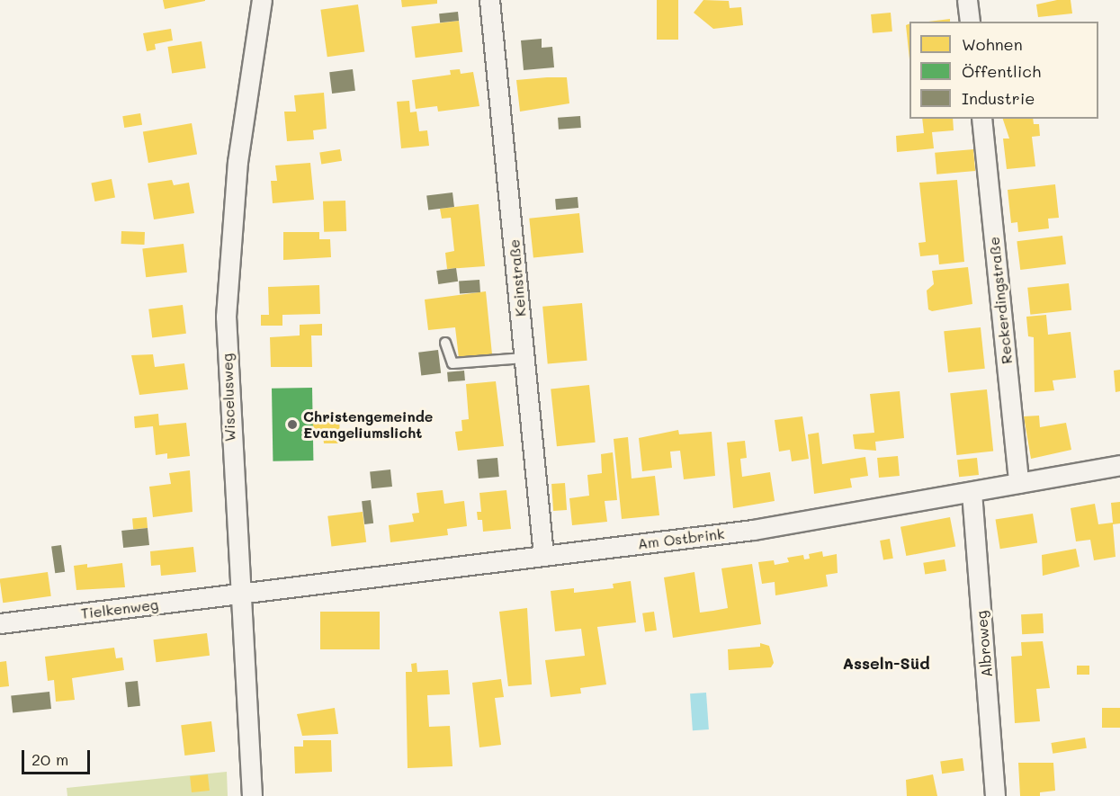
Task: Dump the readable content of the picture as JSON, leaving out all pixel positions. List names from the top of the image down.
{
  "streets": {
    "street": [
      "Keinstraße",
      "Reckerdingstraße",
      "Wiscelusweg",
      "Am Ostbrink",
      "Tielkenweg",
      "Albroweg"
    ]
  },
  "crossings": [
    ["Keinstraße", "Am Ostbrink"],
    ["Reckerdingstraße", "Am Ostbrink"],
    ["Wiscelusweg", "Am Ostbrink"],
    ["Wiscelusweg", "Tielkenweg"],
    ["Am Ostbrink", "Tielkenweg"],
    ["Am Ostbrink", "Albroweg"]
  ],
  "districts": ["Asseln-Süd"],
  "places": ["Christengemeinde Evangeliumslicht"],
  "legend": ["Wohnen", "Öffentlich", "Industrie"],
  "scale_bar": "20 m"
}
